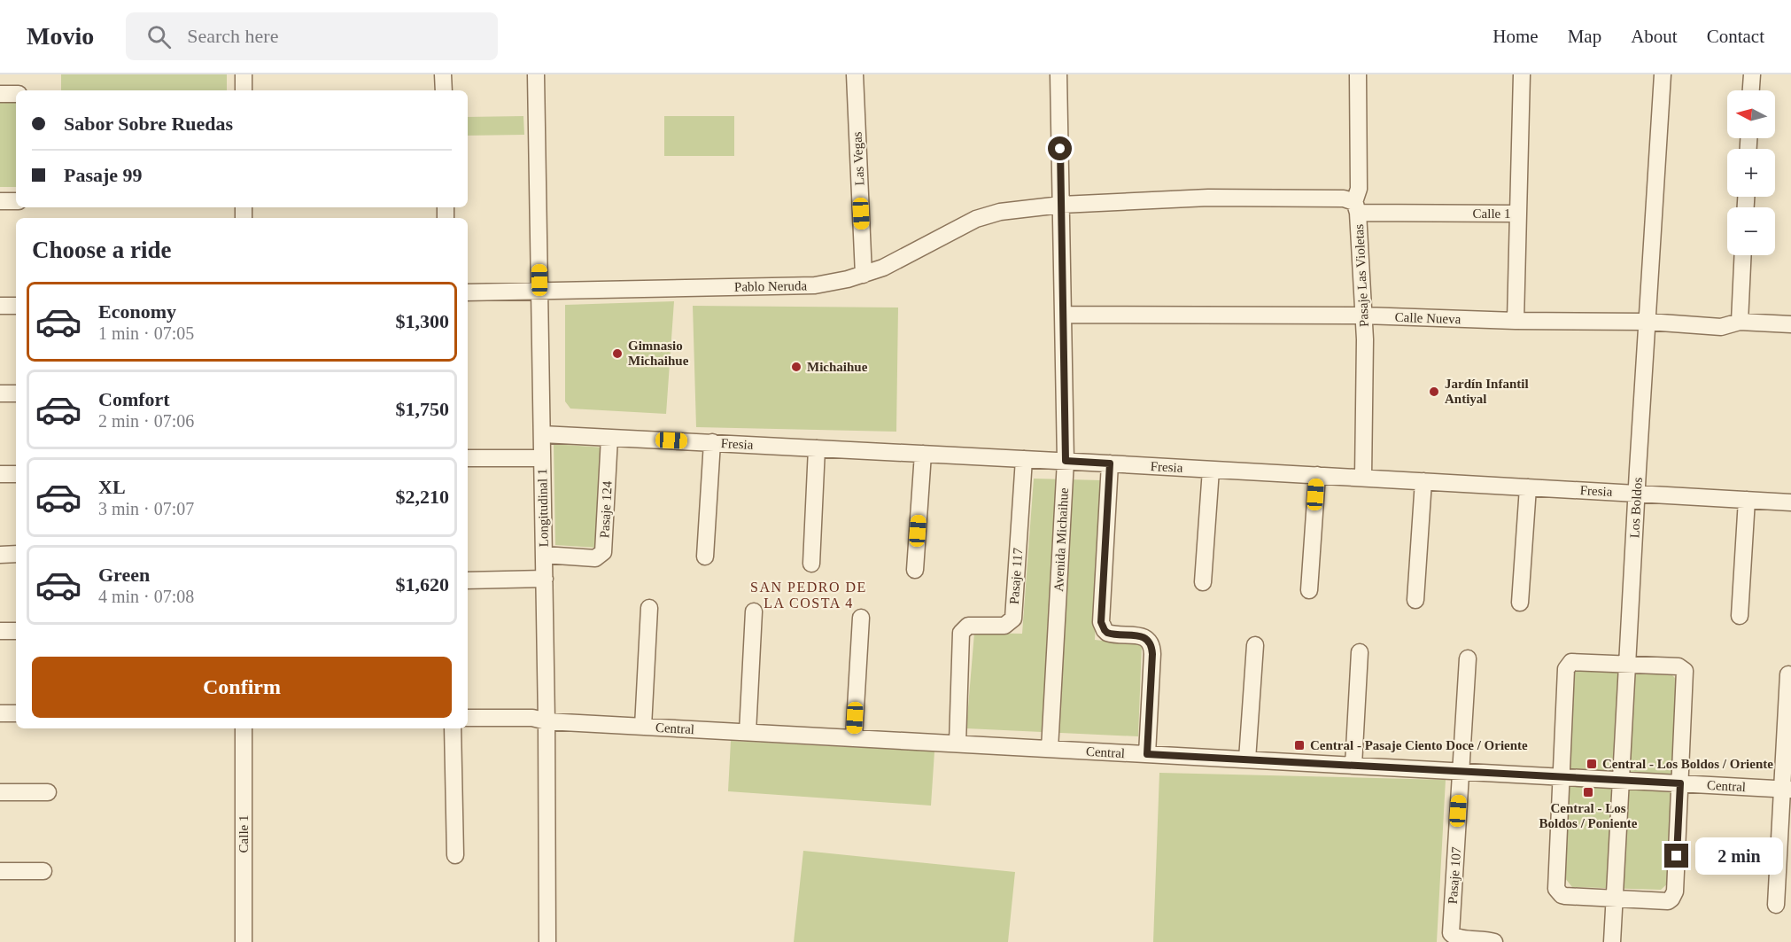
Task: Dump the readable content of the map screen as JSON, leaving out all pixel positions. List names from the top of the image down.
{
  "streets": {
    "street": [
      "Las Vegas",
      "Calle 1",
      "Pasaje Las Violetas",
      "Pablo Neruda",
      "Calle Nueva",
      "Fresia",
      "Longitudinal 1",
      "Los Boldos",
      "Pasaje 124",
      "Avenida Michaihue",
      "Pasaje 117",
      "Central",
      "Pasaje 107"
    ]
  },
  "crossings": [
    ["Las Vegas", "Pablo Neruda"],
    ["Calle 1", "Pasaje Las Violetas"],
    ["Calle 1", "Pablo Neruda"],
    ["Calle 1", "Avenida Michaihue"],
    ["Pasaje Las Violetas", "Calle Nueva"],
    ["Pasaje Las Violetas", "Fresia"],
    ["Pablo Neruda", "Longitudinal 1"],
    ["Pablo Neruda", "Avenida Michaihue"],
    ["Calle Nueva", "Los Boldos"],
    ["Calle Nueva", "Avenida Michaihue"],
    ["Fresia", "Longitudinal 1"],
    ["Fresia", "Los Boldos"],
    ["Fresia", "Pasaje 124"],
    ["Fresia", "Avenida Michaihue"],
    ["Fresia", "Pasaje 117"],
    ["Longitudinal 1", "Pasaje 124"],
    ["Longitudinal 1", "Central"],
    ["Los Boldos", "Central"],
    ["Avenida Michaihue", "Central"],
    ["Pasaje 117", "Central"],
    ["Central", "Pasaje 107"]
  ],
  "districts": ["SAN PEDRO DE LA COSTA 4"],
  "places": {
    "other": ["Gimnasio Michaihue", "Michaihue", "Jardín Infantil Antiyal"],
    "transit": ["Central - Pasaje Ciento Doce / Oriente", "Central - Los Boldos / Oriente", "Central - Los Boldos / Poniente"]
  },
  "north": "left",
  "page": {
    "header": "Movio",
    "search": "Search here",
    "nav": [
      "Home",
      "Map",
      "About",
      "Contact"
    ],
    "map_buttons": ["+", "−"],
    "banner": ["Sabor Sobre Ruedas", "Pasaje 99"],
    "heading": "Choose a ride",
    "list": [
      {
        "name": "Economy",
        "note": "1 min · 07:05",
        "value": "$1,300"
      },
      {
        "name": "Comfort",
        "note": "2 min · 07:06",
        "value": "$1,750"
      },
      {
        "name": "XL",
        "note": "3 min · 07:07",
        "value": "$2,210"
      },
      {
        "name": "Green",
        "note": "4 min · 07:08",
        "value": "$1,620"
      }
    ],
    "buttons": "Confirm",
    "bubble": "2 min"
  }
}
